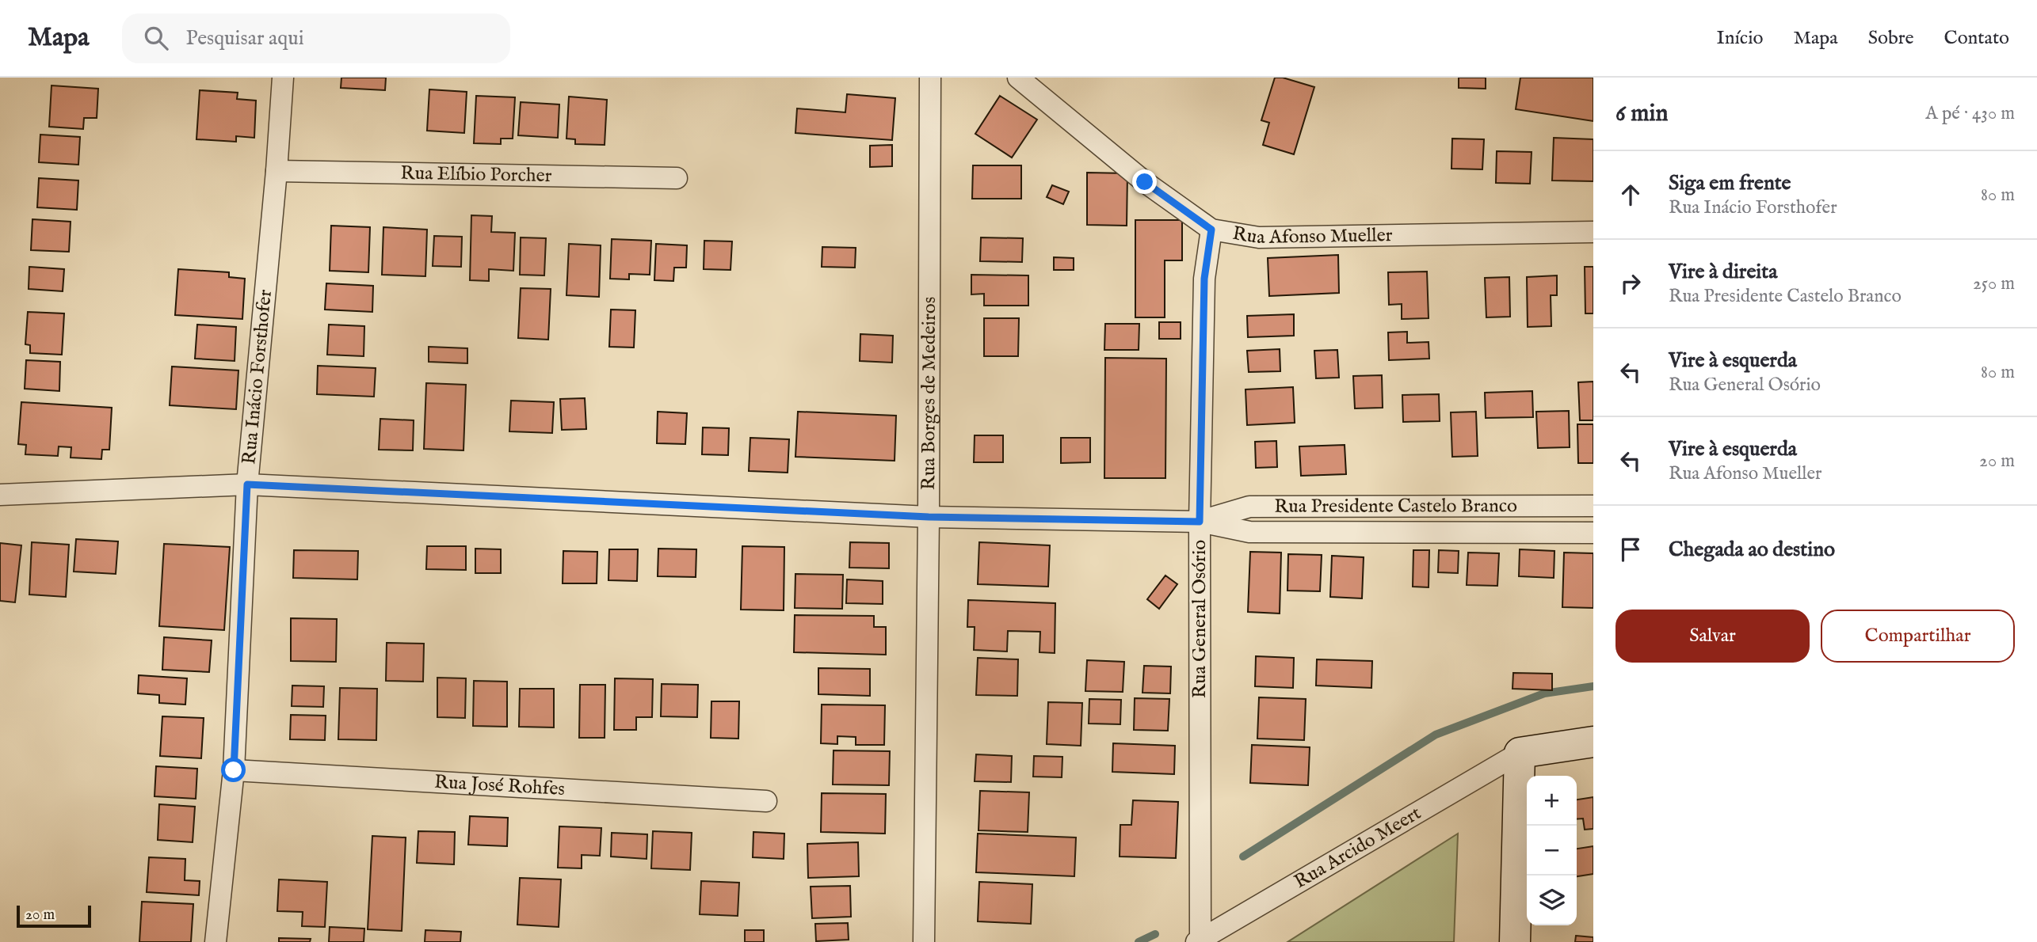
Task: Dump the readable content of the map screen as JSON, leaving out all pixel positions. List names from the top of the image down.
{
  "streets": {
    "street": [
      "Rua Elíbio Porcher",
      "Rua Afonso Mueller",
      "Rua Inácio Forsthofer",
      "Rua Borges de Medeiros",
      "Rua Presidente Castelo Branco",
      "Rua General Osório",
      "Rua José Rohfes",
      "Rua Arcido Meert"
    ]
  },
  "crossings": [
    ["Rua Elíbio Porcher", "Rua Inácio Forsthofer"],
    ["Rua Afonso Mueller", "Rua General Osório"],
    ["Rua Inácio Forsthofer", "Rua Presidente Castelo Branco"],
    ["Rua Inácio Forsthofer", "Rua José Rohfes"],
    ["Rua Borges de Medeiros", "Rua Presidente Castelo Branco"],
    ["Rua Presidente Castelo Branco", "Rua General Osório"],
    ["Rua General Osório", "Rua Arcido Meert"]
  ],
  "scale_bar": "20 m",
  "page": {
    "header": "Mapa",
    "search": "Pesquisar aqui",
    "nav": [
      "Início",
      "Mapa",
      "Sobre",
      "Contato"
    ],
    "heading": ["6 min", "A pé · 430 m"],
    "list": [
      ["Siga em frente", "Rua Inácio Forsthofer", "80 m"],
      ["Vire à direita", "Rua Presidente Castelo Branco", "250 m"],
      ["Vire à esquerda", "Rua General Osório", "80 m"],
      ["Vire à esquerda", "Rua Afonso Mueller", "20 m"],
      "Chegada ao destino"
    ],
    "buttons": ["Salvar", "Compartilhar"],
    "map_buttons": ["+", "−"],
    "scale": "20 m"
  }
}
